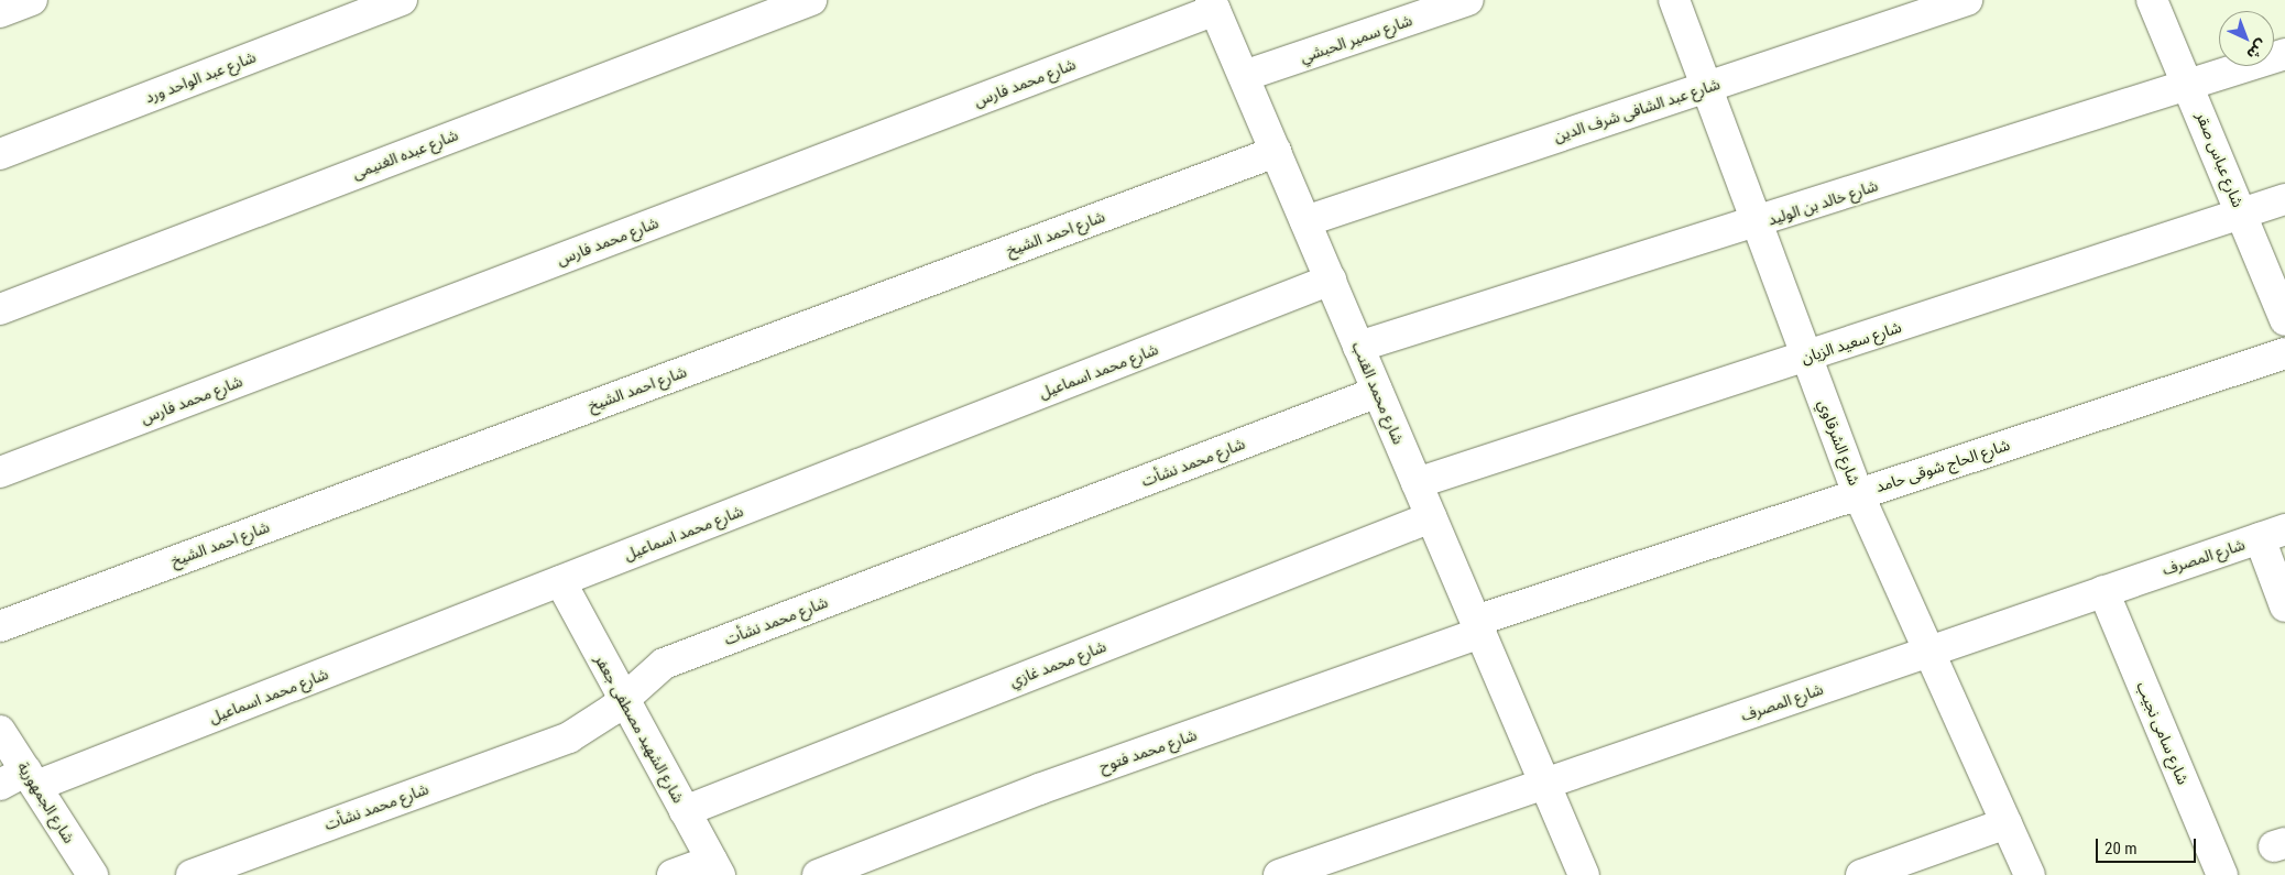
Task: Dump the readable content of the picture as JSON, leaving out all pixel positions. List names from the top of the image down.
{
  "streets": {
    "street": [
      "شارع سمير الحبشي",
      "شارع عبد الواحد ورد",
      "شارع محمد فارس",
      "شارع عبد الشافى شرف الدين",
      "شارع عبده الغنيمى",
      "شارع عباس صقر",
      "شارع خالد بن الوليد",
      "شارع احمد الشيخ",
      "شارع سعيد الزيان",
      "شارع محمد اسماعيل",
      "شارع محمد القنب",
      "شارع الشرقاوي",
      "شارع محمد نشأت",
      "شارع الحاج شوقى حامد",
      "شارع المصرف",
      "شارع محمد غازي",
      "شارع الشهيد مصطفى جعفر",
      "شارع سامى نجيب",
      "شارع محمد فتوح",
      "شارع الجمهورية"
    ]
  },
  "crossings": [
    ["شارع سمير الحبشي", "شارع محمد القنب"],
    ["شارع محمد فارس", "شارع محمد القنب"],
    ["شارع عبد الشافى شرف الدين", "شارع محمد القنب"],
    ["شارع عبد الشافى شرف الدين", "شارع الشرقاوي"],
    ["شارع عباس صقر", "شارع خالد بن الوليد"],
    ["شارع عباس صقر", "شارع سعيد الزيان"],
    ["شارع خالد بن الوليد", "شارع محمد القنب"],
    ["شارع خالد بن الوليد", "شارع الشرقاوي"],
    ["شارع احمد الشيخ", "شارع محمد القنب"],
    ["شارع سعيد الزيان", "شارع محمد القنب"],
    ["شارع سعيد الزيان", "شارع الشرقاوي"],
    ["شارع محمد اسماعيل", "شارع محمد القنب"],
    ["شارع محمد اسماعيل", "شارع الشهيد مصطفى جعفر"],
    ["شارع محمد اسماعيل", "شارع الجمهورية"],
    ["شارع محمد القنب", "شارع محمد نشأت"],
    ["شارع محمد القنب", "شارع الحاج شوقى حامد"],
    ["شارع محمد القنب", "شارع المصرف"],
    ["شارع محمد القنب", "شارع محمد غازي"],
    ["شارع محمد القنب", "شارع محمد فتوح"],
    ["شارع الشرقاوي", "شارع الحاج شوقى حامد"],
    ["شارع الشرقاوي", "شارع المصرف"],
    ["شارع محمد نشأت", "شارع الشهيد مصطفى جعفر"],
    ["شارع الحاج شوقى حامد", "شارع محمد فتوح"],
    ["شارع المصرف", "شارع سامى نجيب"],
    ["شارع محمد غازي", "شارع الشهيد مصطفى جعفر"]
  ],
  "scale_bar": "20 m",
  "north": "bottom right"
}
